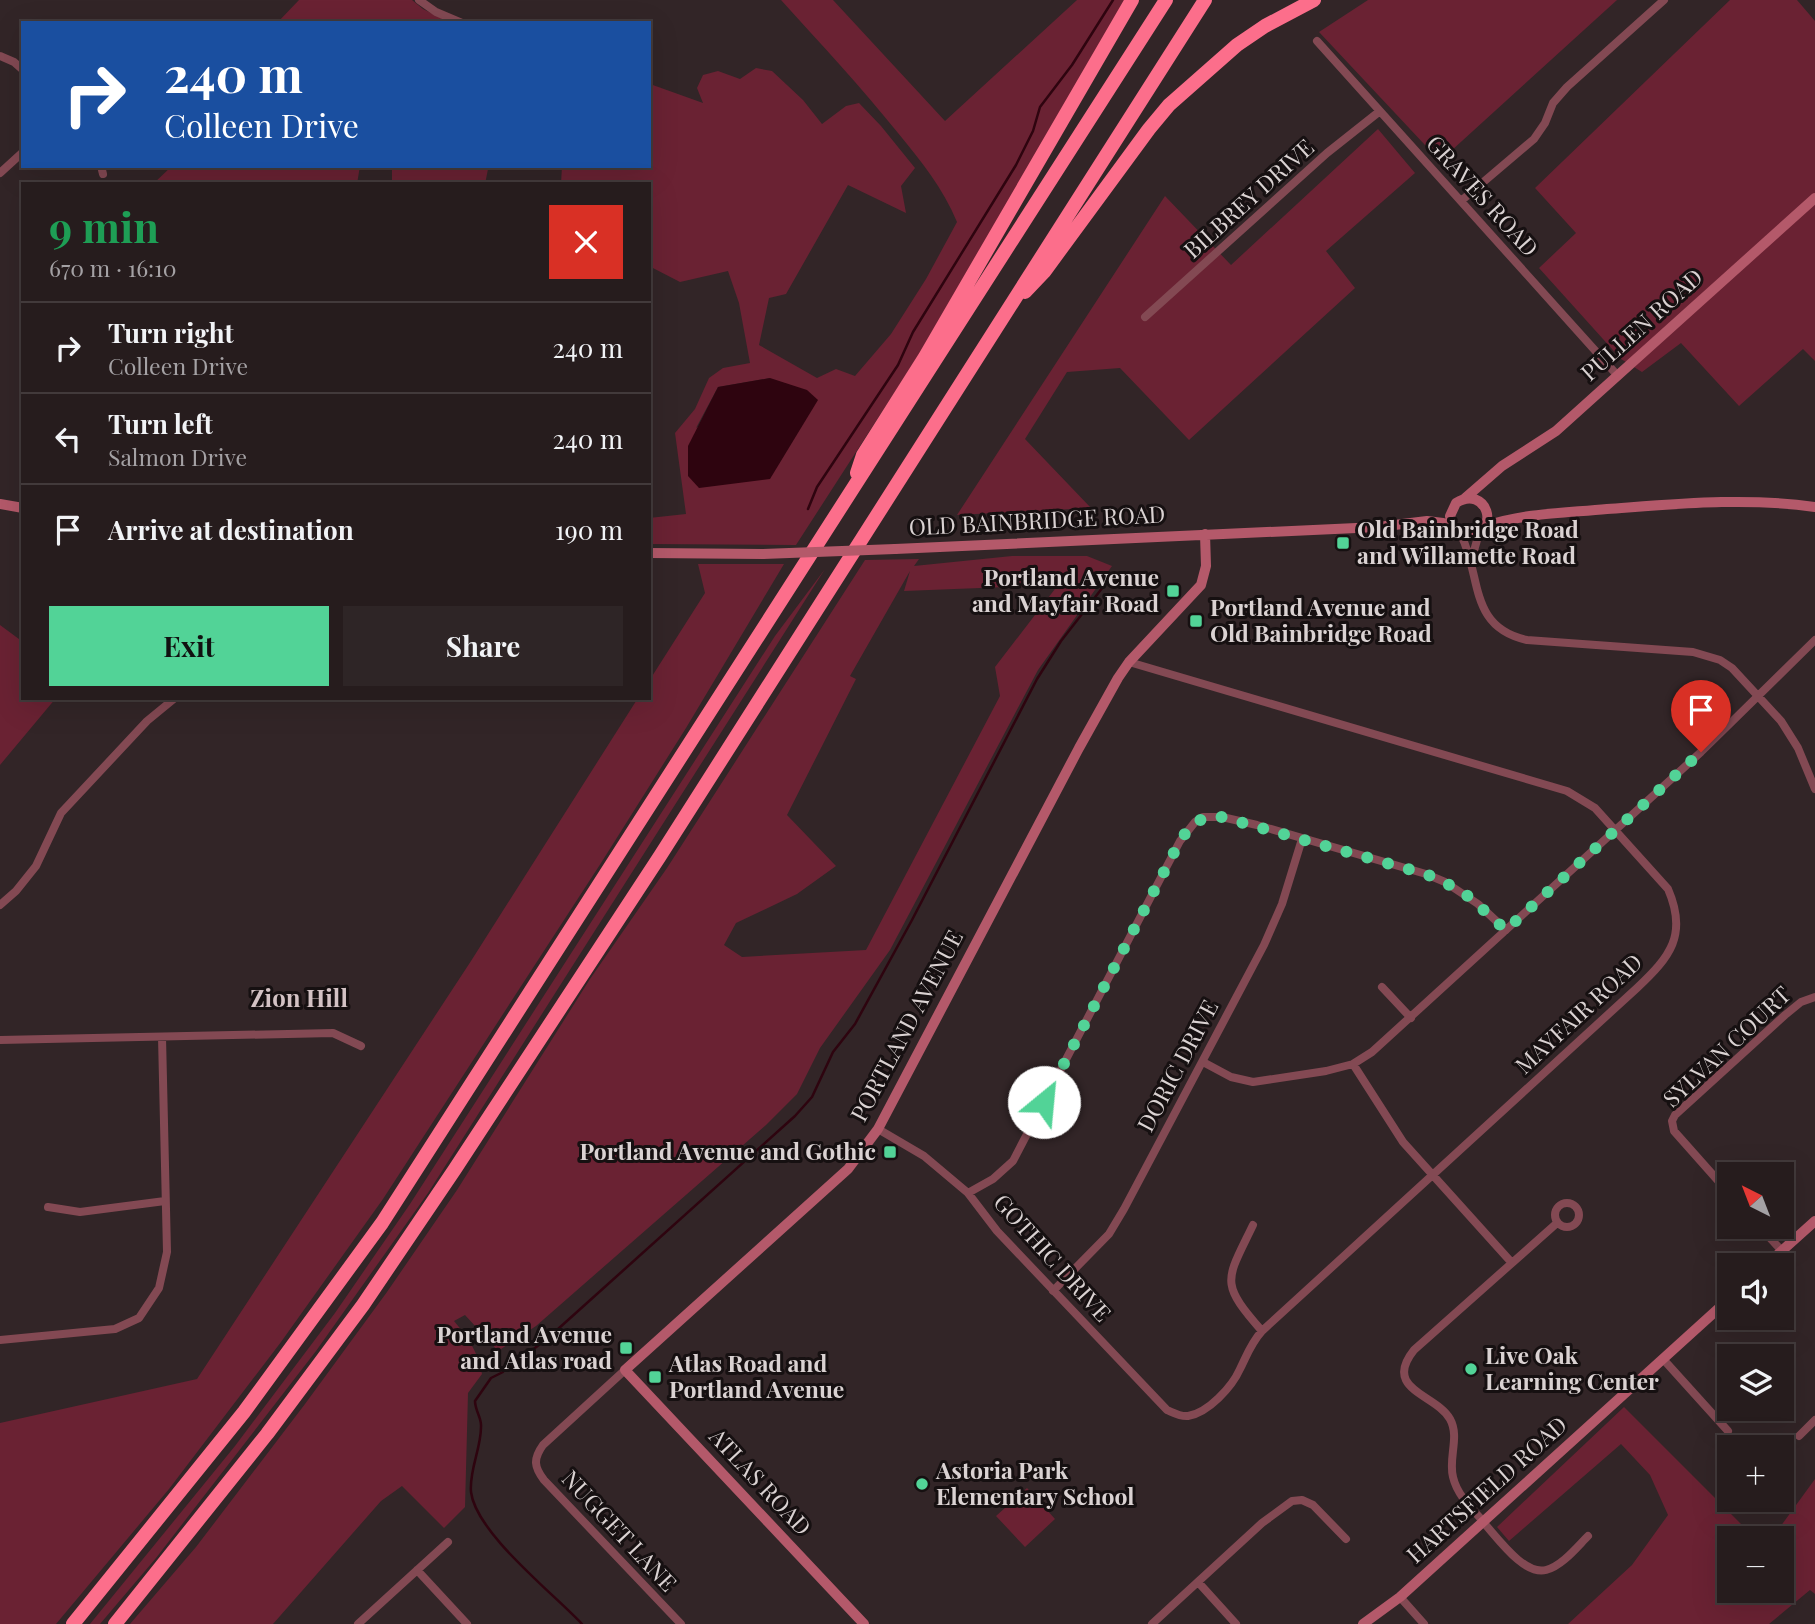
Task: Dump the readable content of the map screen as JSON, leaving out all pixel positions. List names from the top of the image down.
{
  "streets": {
    "street": [
      "GRAVES ROAD",
      "BILBREY DRIVE",
      "PULLEN ROAD",
      "OLD BAINBRIDGE ROAD",
      "MAYFAIR ROAD",
      "PORTLAND AVENUE",
      "SYLVAN COURT",
      "DORIC DRIVE",
      "GOTHIC DRIVE",
      "ATLAS ROAD",
      "HARTSFIELD ROAD",
      "NUGGET LANE"
    ]
  },
  "crossings": [
    ["GRAVES ROAD", "BILBREY DRIVE"],
    ["GRAVES ROAD", "PULLEN ROAD"],
    ["PULLEN ROAD", "OLD BAINBRIDGE ROAD"],
    ["OLD BAINBRIDGE ROAD", "PORTLAND AVENUE"],
    ["MAYFAIR ROAD", "PORTLAND AVENUE"],
    ["MAYFAIR ROAD", "GOTHIC DRIVE"],
    ["PORTLAND AVENUE", "GOTHIC DRIVE"],
    ["PORTLAND AVENUE", "ATLAS ROAD"],
    ["PORTLAND AVENUE", "NUGGET LANE"],
    ["DORIC DRIVE", "GOTHIC DRIVE"]
  ],
  "districts": ["Zion Hill"],
  "places": {
    "transit": [
      "Old Bainbridge Road and Willamette Road",
      "Portland Avenue and Mayfair Road",
      "Portland Avenue and Old Bainbridge Road",
      "Portland Avenue and Gothic",
      "Portland Avenue and Atlas road",
      "Atlas Road and Portland Avenue"
    ],
    "other": ["Live Oak Learning Center", "Astoria Park Elementary School"]
  },
  "north": "top left",
  "page": {
    "turn": ["240 m", "Colleen Drive"],
    "heading": ["9 min", "670 m · 16:10"],
    "list": [
      {
        "name": "Turn right",
        "note": "Colleen Drive",
        "value": "240 m"
      },
      {
        "name": "Turn left",
        "note": "Salmon Drive",
        "value": "240 m"
      },
      {
        "name": "Arrive at destination",
        "value": "190 m"
      }
    ],
    "buttons": ["Exit", "Share"],
    "map_buttons": ["+", "−"]
  }
}
